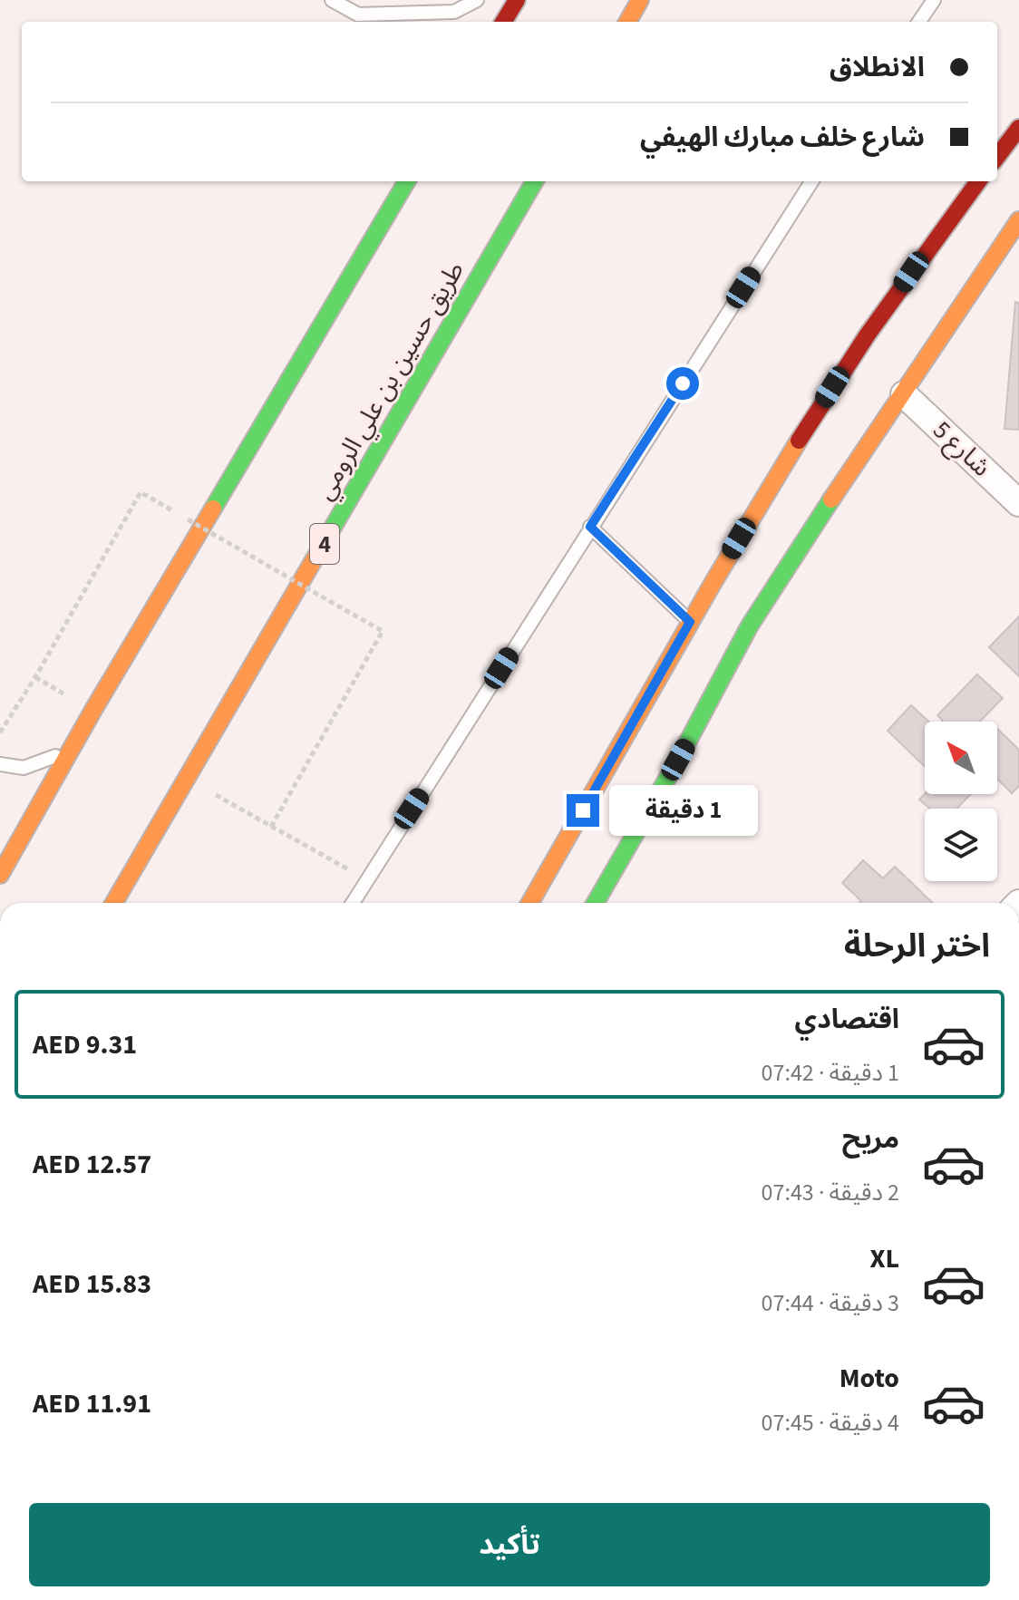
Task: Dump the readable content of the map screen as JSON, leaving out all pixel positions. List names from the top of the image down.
{
  "streets": {
    "main road": ["طريق حسين بن علي الرومي", "4"],
    "street": ["شارع 5"]
  },
  "north": "top left",
  "page": {
    "banner": ["الانطلاق", "شارع خلف مبارك الهيفي"],
    "bubble": "1 دقيقة",
    "heading": "اختر الرحلة",
    "list": [
      {
        "name": "اقتصادي",
        "note": "1 دقيقة · 07:42",
        "value": "AED 9.31"
      },
      {
        "name": "مريح",
        "note": "2 دقيقة · 07:43",
        "value": "AED 12.57"
      },
      {
        "name": "XL",
        "note": "3 دقيقة · 07:44",
        "value": "AED 15.83"
      },
      {
        "name": "Moto",
        "note": "4 دقيقة · 07:45",
        "value": "AED 11.91"
      }
    ],
    "buttons": "تأكيد"
  }
}
